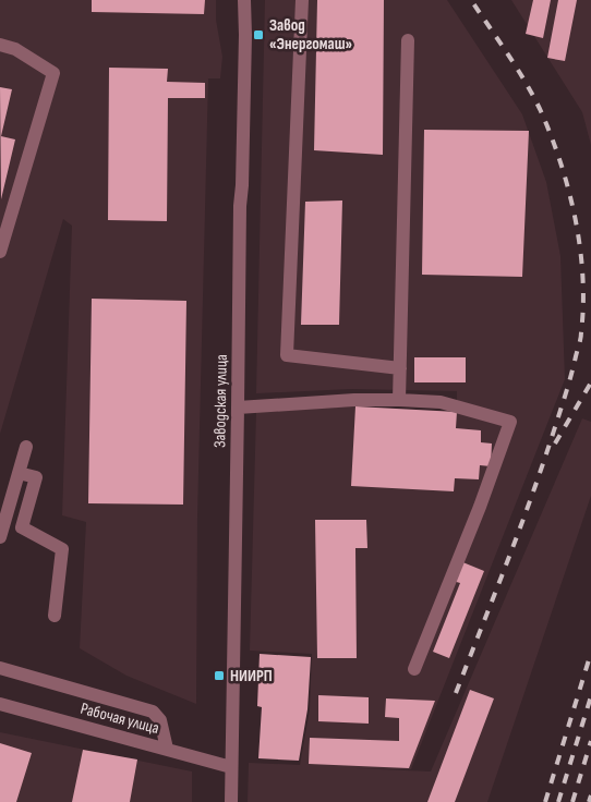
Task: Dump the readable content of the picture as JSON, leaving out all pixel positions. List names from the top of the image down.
{
  "streets": {
    "street": ["Заводская улица", "Рабочая улица"]
  },
  "crossings": [
    ["Заводская улица", "Рабочая улица"]
  ],
  "places": {
    "transit": ["Завод «Энергомаш»", "НИИРП"]
  }
}
